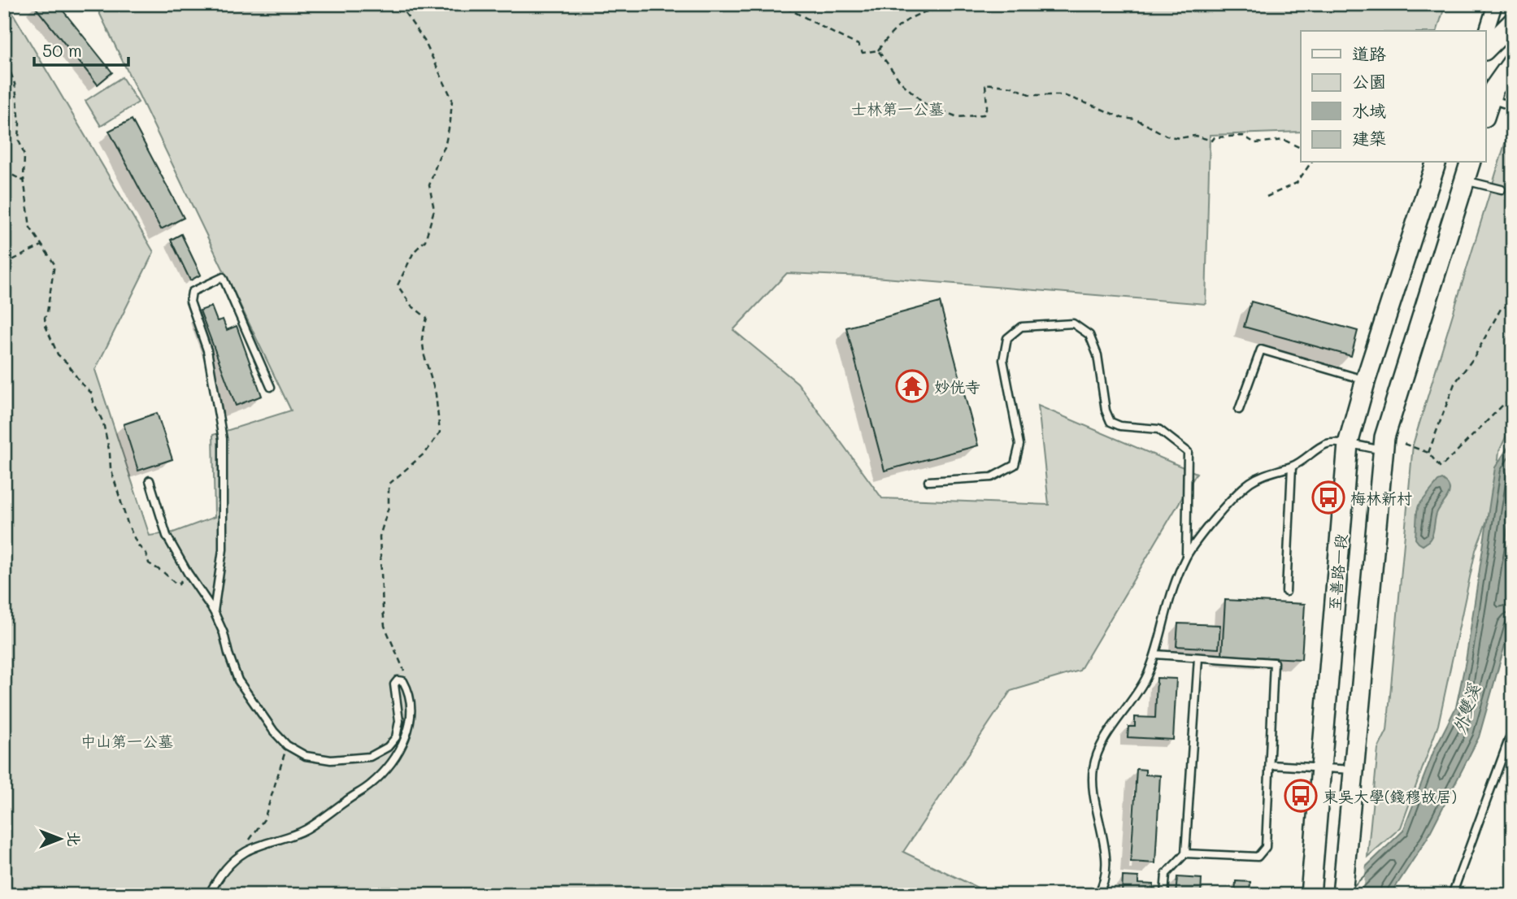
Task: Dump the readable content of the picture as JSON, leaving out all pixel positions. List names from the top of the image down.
{
  "streets": {
    "main road": ["至善路一段"]
  },
  "water": ["外雙溪"],
  "parks": ["士林第一公墓", "中山第一公墓"],
  "places": {
    "temple": ["妙侊寺"],
    "bus stop": ["梅林新村", "東吳大學(錢穆故居)"]
  },
  "legend": [
    "道路",
    "公園",
    "水域",
    "建築"
  ],
  "scale_bar": "50 m",
  "north": "right"
}
